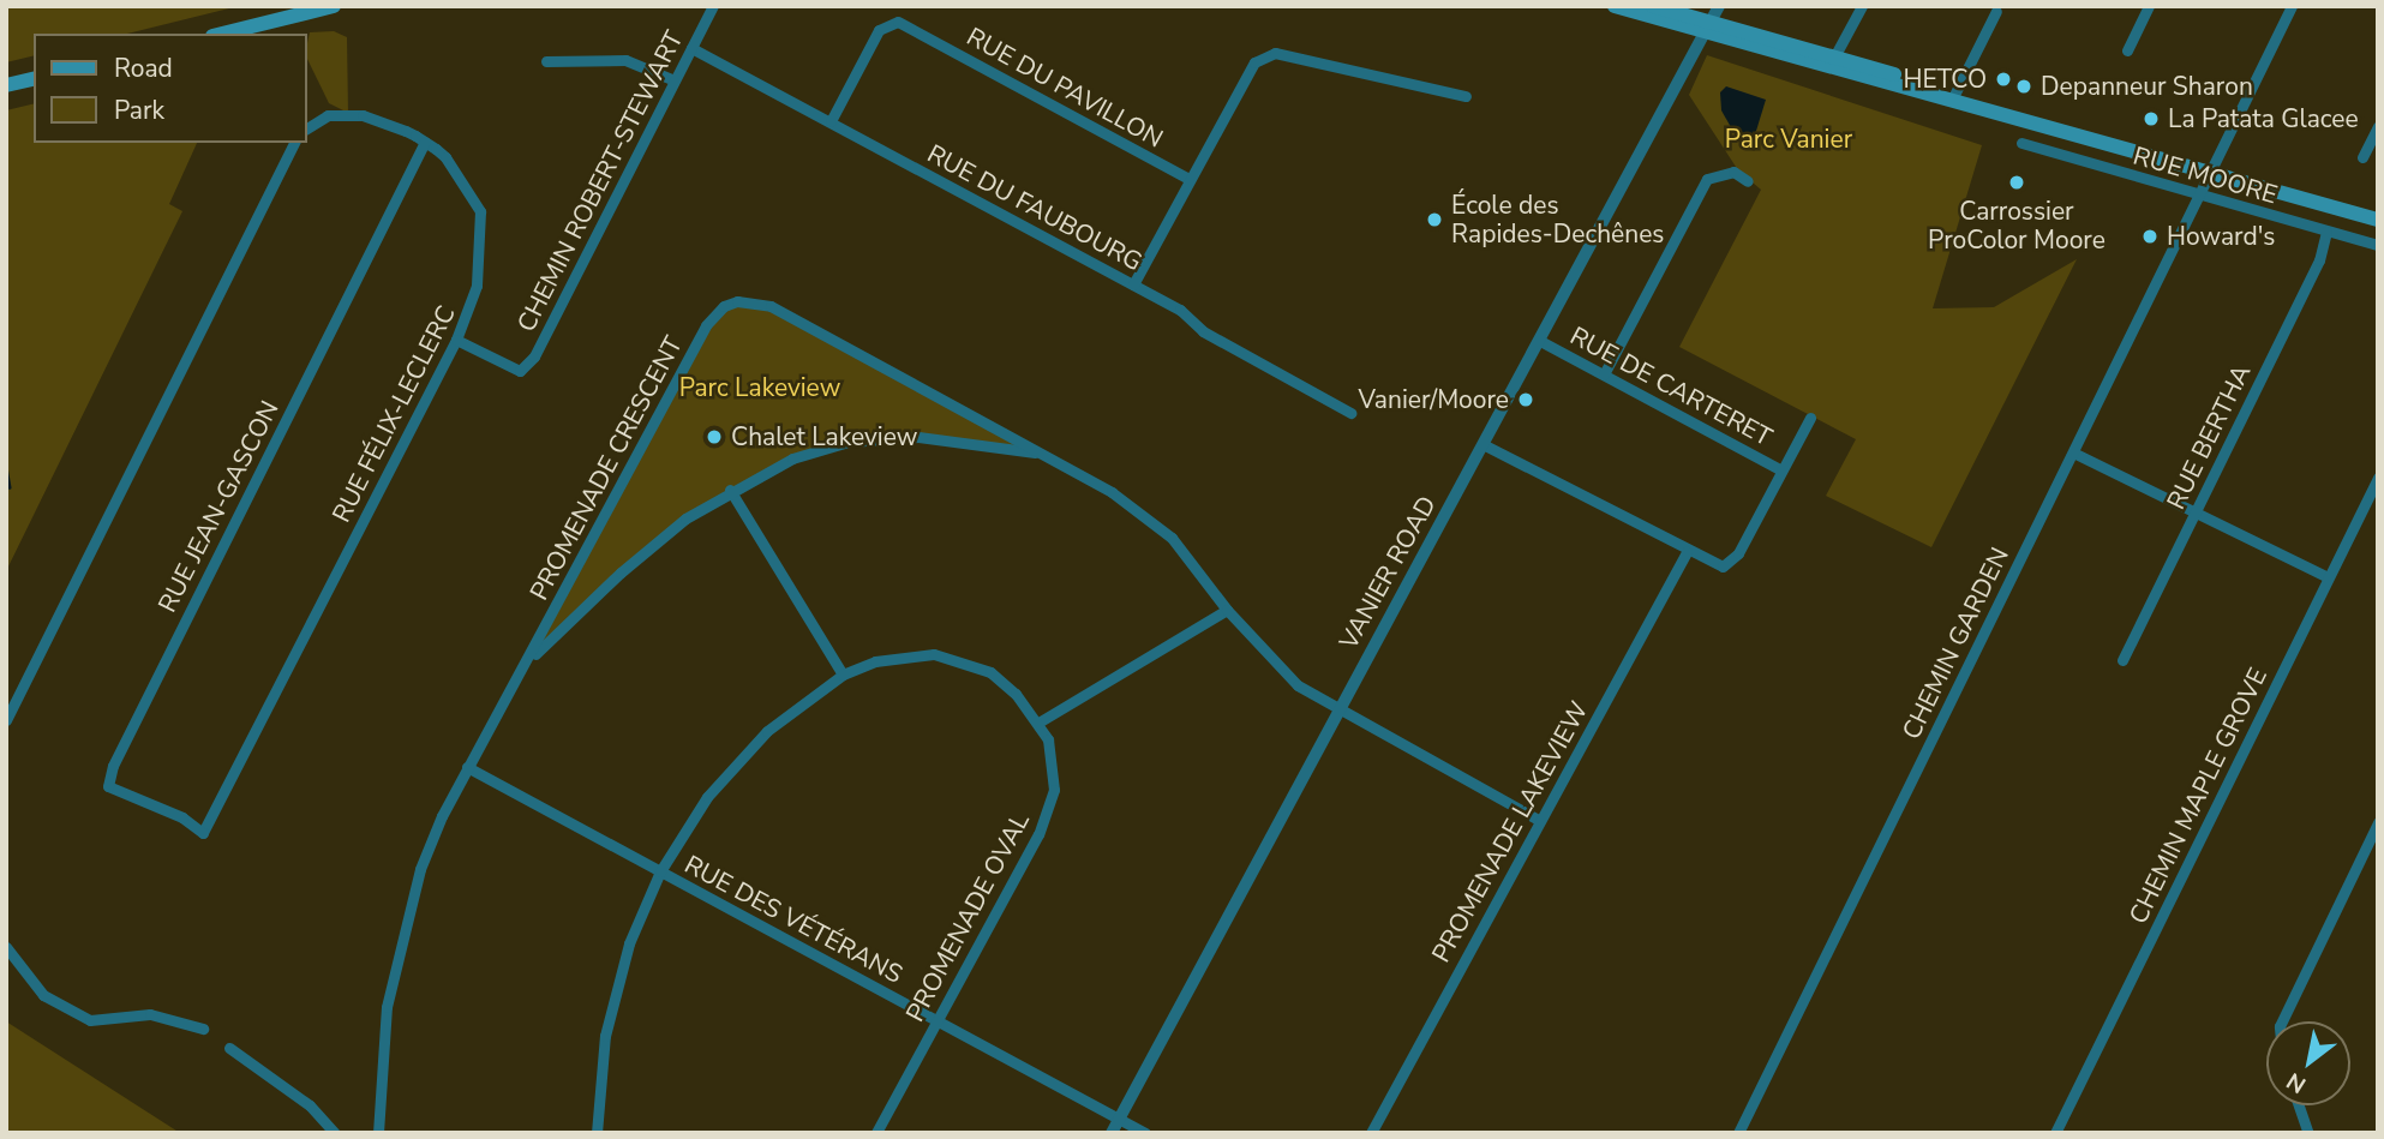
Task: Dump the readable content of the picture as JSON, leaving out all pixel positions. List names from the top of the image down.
{
  "streets": {
    "street": [
      "RUE DU PAVILLON",
      "RUE MOORE",
      "CHEMIN ROBERT-STEWART",
      "RUE DU FAUBOURG",
      "RUE DE CARTERET",
      "RUE FÉLIX-LECLERC",
      "RUE BERTHA",
      "PROMENADE CRESCENT",
      "RUE JEAN-GASCON",
      "VANIER ROAD",
      "CHEMIN GARDEN",
      "CHEMIN MAPLE GROVE",
      "PROMENADE LAKEVIEW",
      "PROMENADE OVAL",
      "RUE DES VÉTÉRANS"
    ]
  },
  "crossings": [
    ["RUE DU PAVILLON", "RUE DU FAUBOURG"],
    ["RUE MOORE", "RUE BERTHA"],
    ["RUE MOORE", "CHEMIN GARDEN"],
    ["CHEMIN ROBERT-STEWART", "RUE DU FAUBOURG"],
    ["CHEMIN ROBERT-STEWART", "RUE FÉLIX-LECLERC"],
    ["RUE DE CARTERET", "VANIER ROAD"],
    ["RUE FÉLIX-LECLERC", "RUE JEAN-GASCON"],
    ["PROMENADE CRESCENT", "VANIER ROAD"],
    ["PROMENADE CRESCENT", "PROMENADE LAKEVIEW"],
    ["PROMENADE CRESCENT", "RUE DES VÉTÉRANS"],
    ["VANIER ROAD", "RUE DES VÉTÉRANS"],
    ["PROMENADE OVAL", "RUE DES VÉTÉRANS"]
  ],
  "parks": ["Parc Vanier", "Parc Lakeview"],
  "places": [
    "HETCO",
    "Depanneur Sharon",
    "La Patata Glacee",
    "Carrossier ProColor Moore",
    "École des Rapides-Dechênes",
    "Howard's",
    "Vanier/Moore",
    "Chalet Lakeview"
  ],
  "legend": ["Road", "Park"],
  "north": "bottom left"
}
